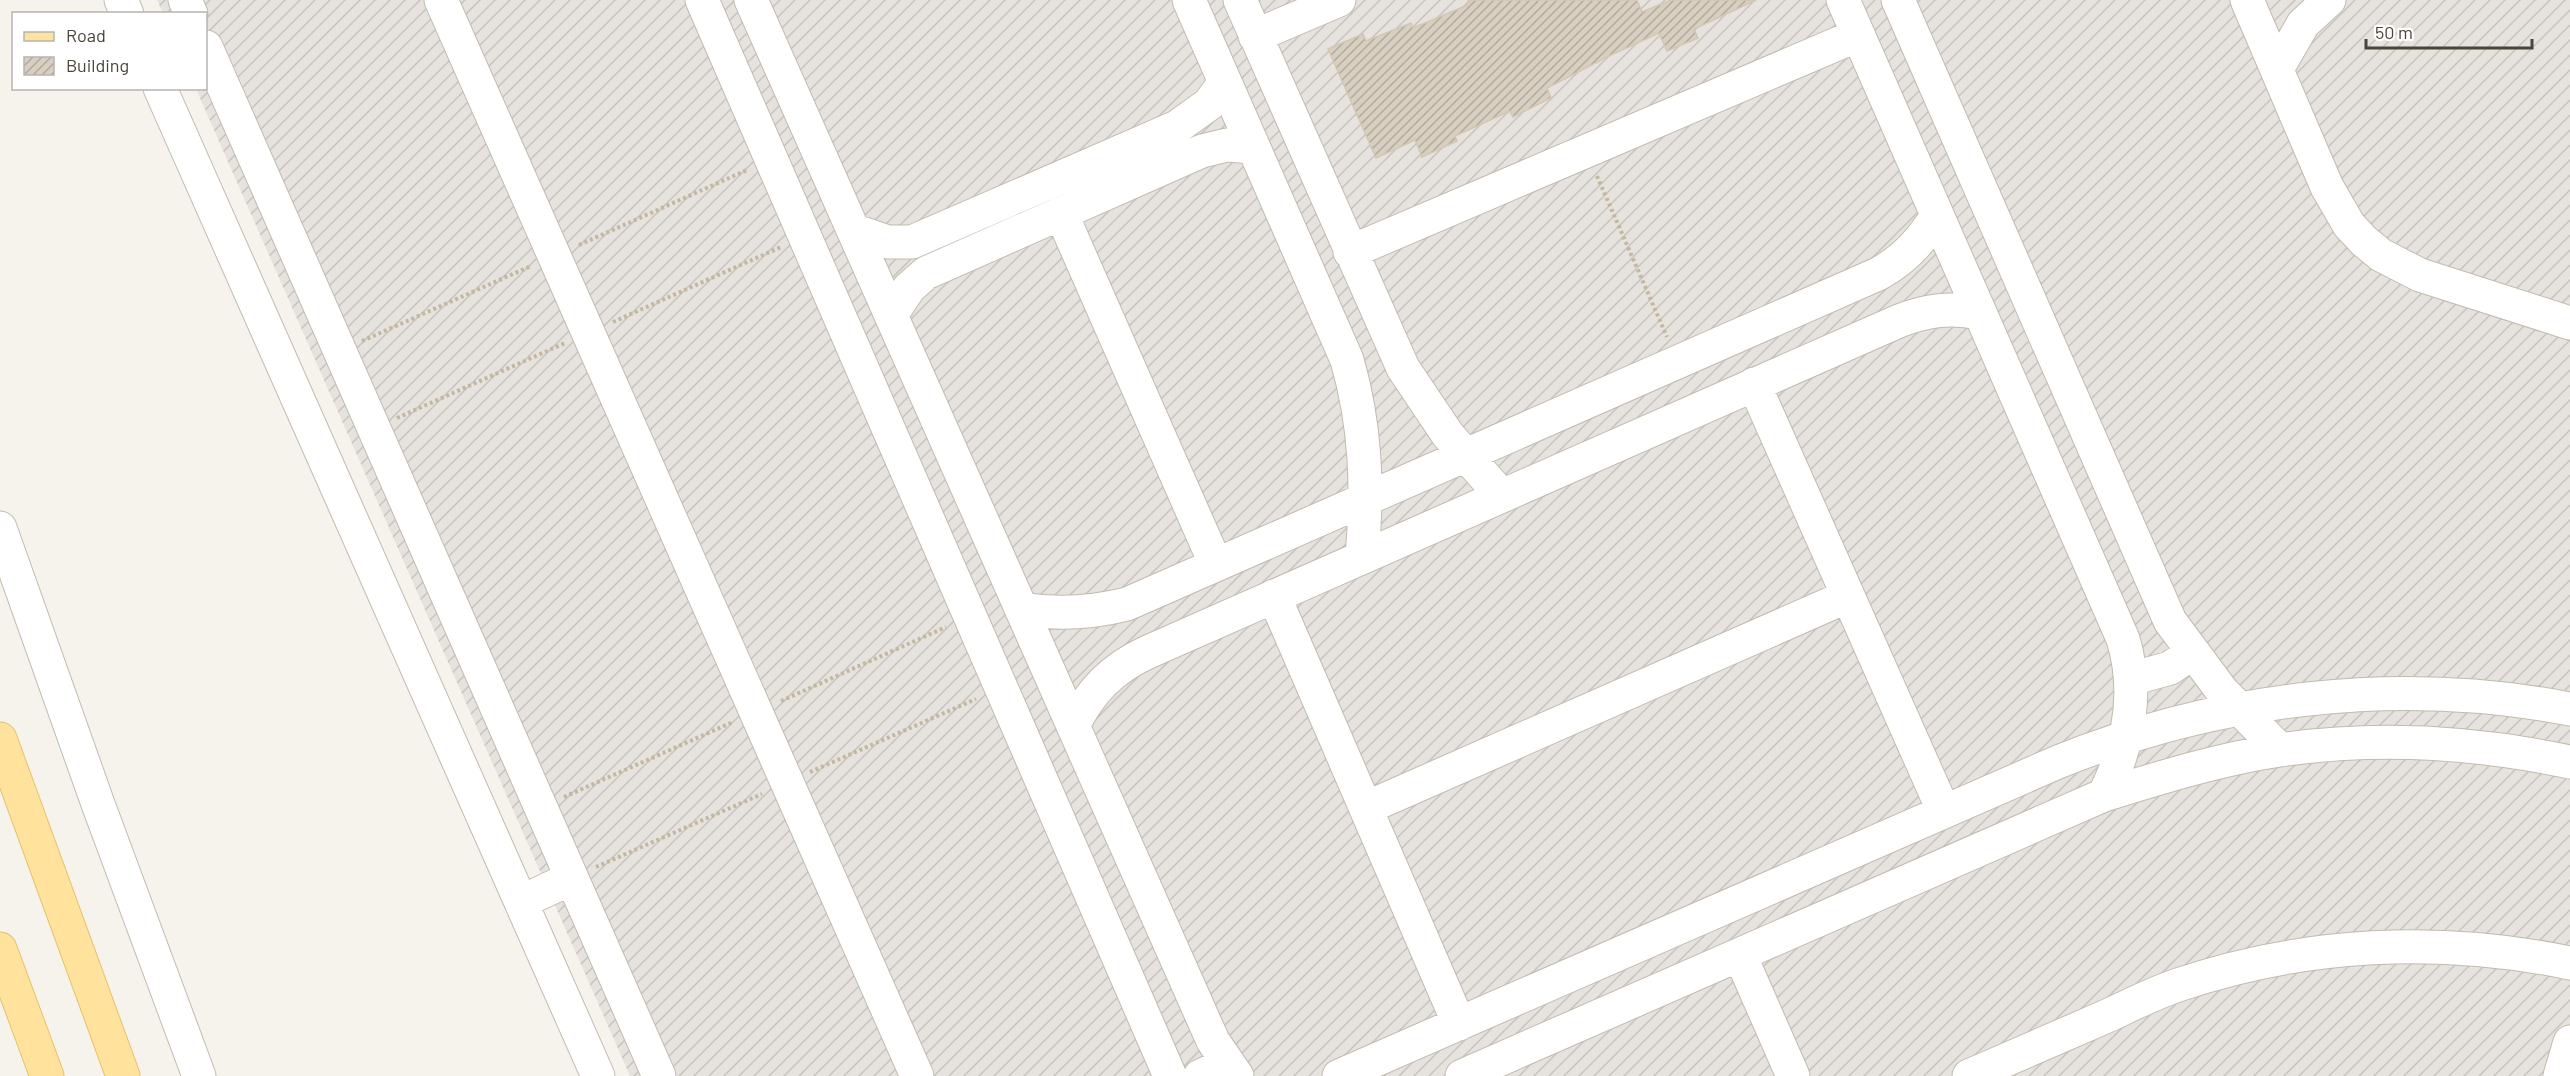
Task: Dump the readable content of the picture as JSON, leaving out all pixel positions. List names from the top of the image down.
{
  "legend": ["Road", "Building"],
  "scale_bar": "50 m"
}
